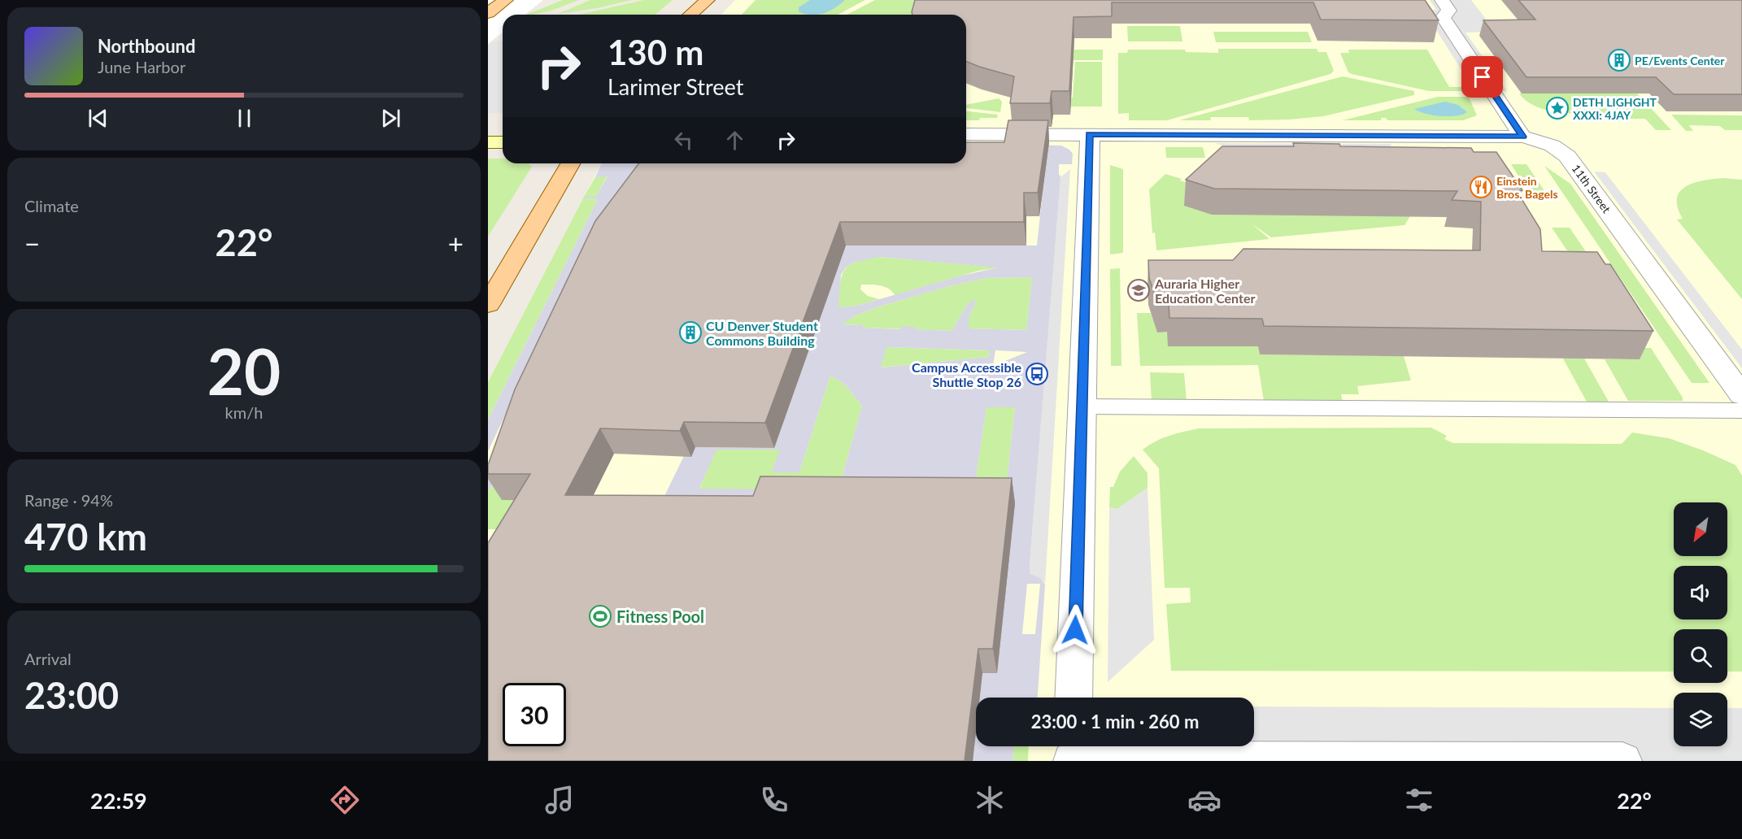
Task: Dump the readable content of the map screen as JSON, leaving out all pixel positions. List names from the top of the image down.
{
  "streets": {
    "street": ["11th Street"]
  },
  "places": {
    "building": ["PE/Events Center", "CU Denver Student Commons Building"],
    "place": ["DETH LIGHGHT XXXI: 4JAY"],
    "restaurant": ["Einstein Bros. Bagels"],
    "school or university": ["Auraria Higher Education Center"],
    "bus stop": ["Campus Accessible Shuttle Stop 26"],
    "sports": ["Fitness Pool"]
  },
  "north": "bottom left",
  "page": {
    "turn": ["130 m", "Larimer Street"],
    "song": ["Northbound", "June Harbor"],
    "tile": [
      "Climate",
      ["20", "km/h"],
      ["Range · 94%", "470 km"],
      ["Arrival", "23:00"]
    ],
    "heat": ["−", "22°", "+"],
    "limit": "30",
    "trip": "23:00 · 1 min · 260 m",
    "tabs": ["22:59", "22°"]
  }
}
